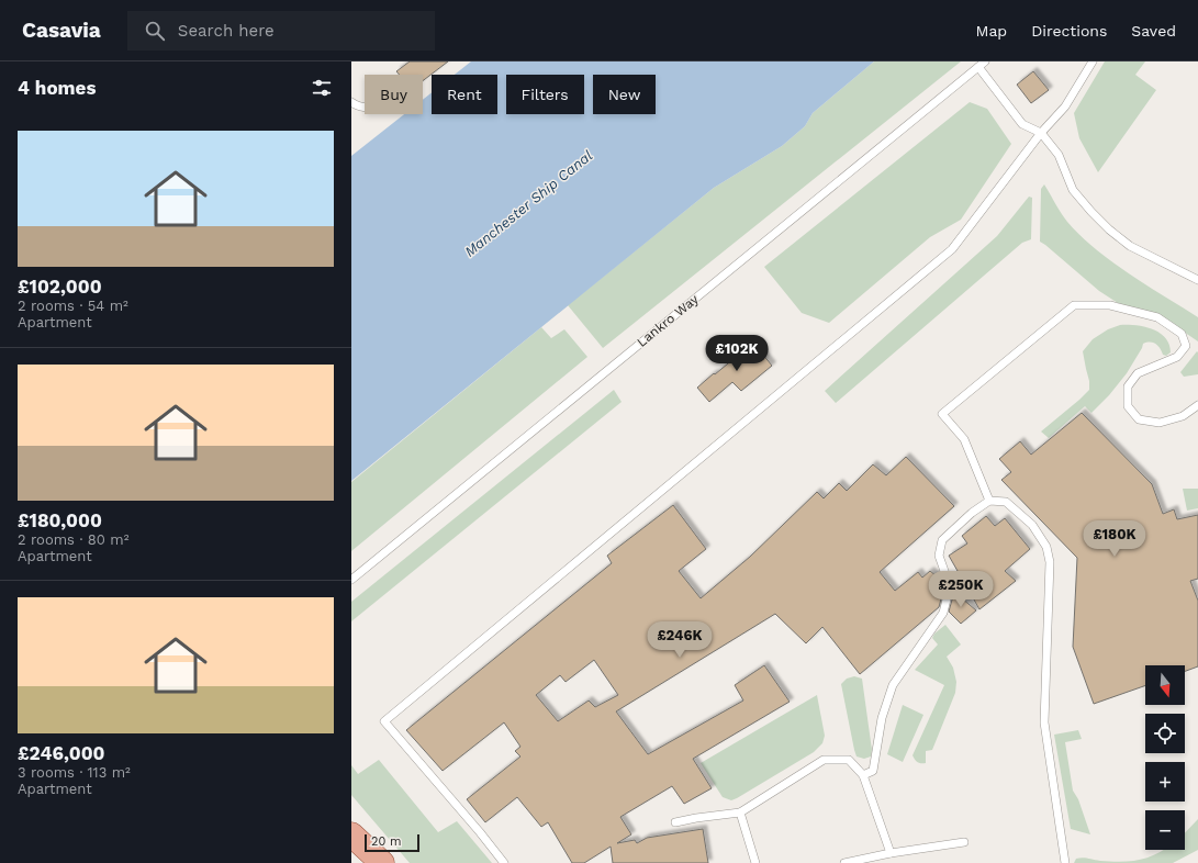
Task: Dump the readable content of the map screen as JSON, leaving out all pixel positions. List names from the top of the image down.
{
  "streets": {
    "lane": ["Lankro Way"]
  },
  "water": ["Manchester Ship Canal"],
  "scale_bar": "20 m",
  "north": "bottom",
  "page": {
    "header": "Casavia",
    "search": "Search here",
    "nav": ["Map", "Directions", "Saved"],
    "heading": "4 homes",
    "chip": [
      "Buy",
      "Rent",
      "Filters",
      "New"
    ],
    "list": [
      {
        "name": "£102,000",
        "note": "2 rooms · 54 m² · Apartment"
      },
      {
        "name": "£180,000",
        "note": "2 rooms · 80 m² · Apartment"
      },
      {
        "name": "£246,000",
        "note": "3 rooms · 113 m² · Apartment"
      }
    ],
    "price": [
      "£102K",
      "£180K",
      "£250K",
      "£246K"
    ],
    "map_buttons": ["+", "−"],
    "scale": "20 m"
  }
}
